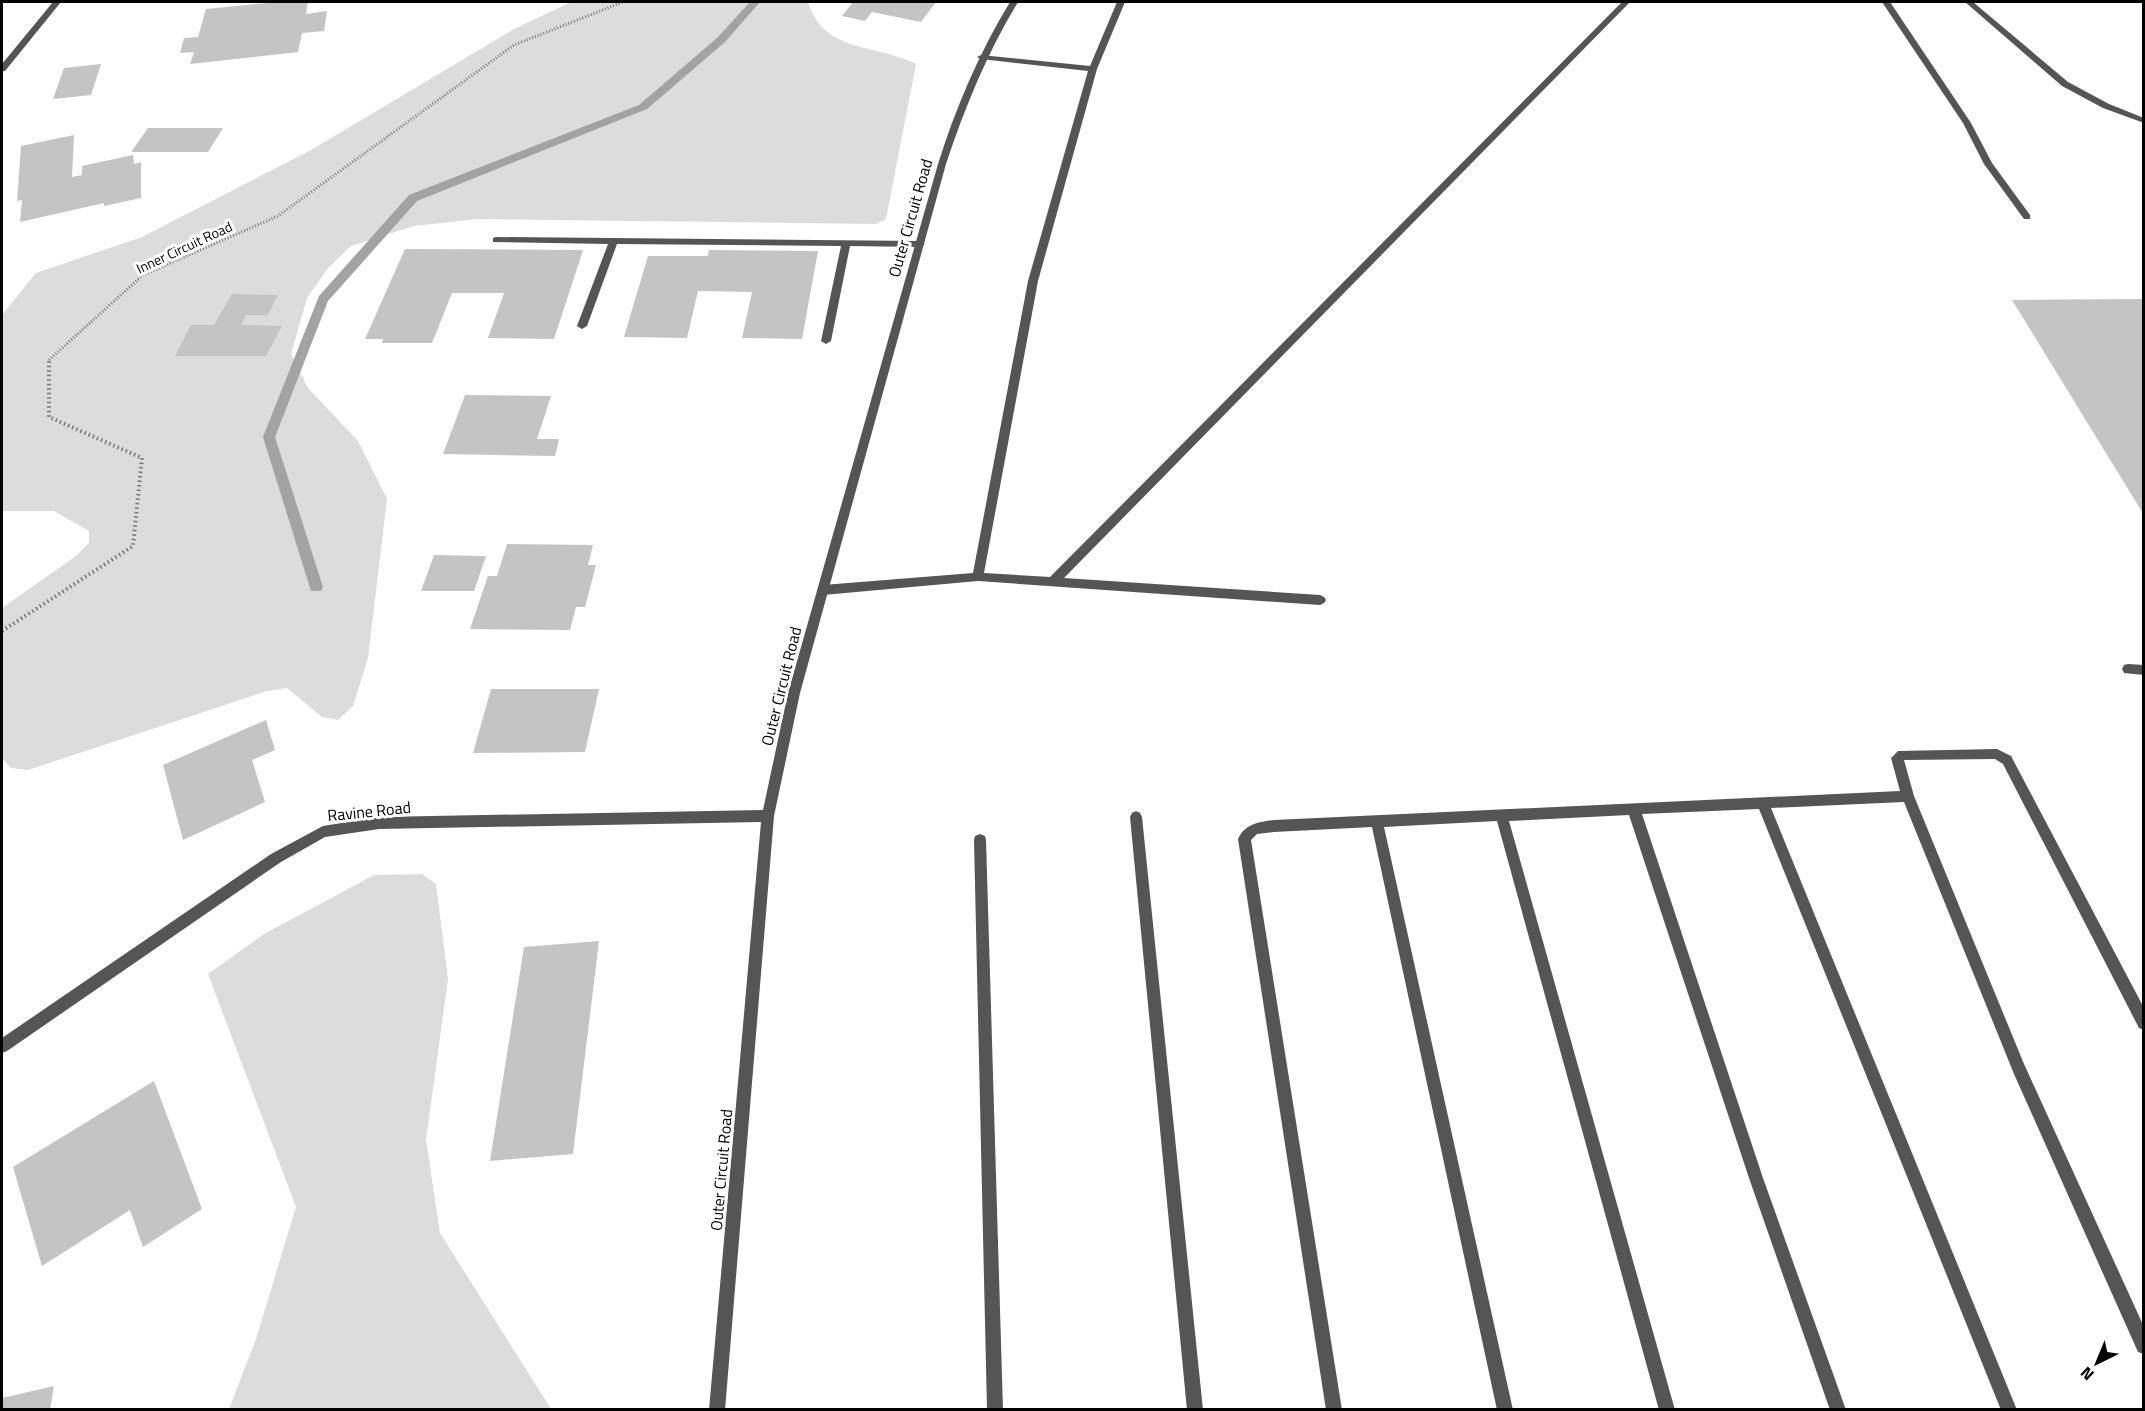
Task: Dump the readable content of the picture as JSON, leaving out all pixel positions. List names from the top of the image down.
{
  "streets": {
    "street": ["Outer Circuit Road", "Ravine Road"],
    "path": ["Inner Circuit Road"]
  },
  "crossings": [
    ["Outer Circuit Road", "Ravine Road"]
  ],
  "north": "bottom left"
}
